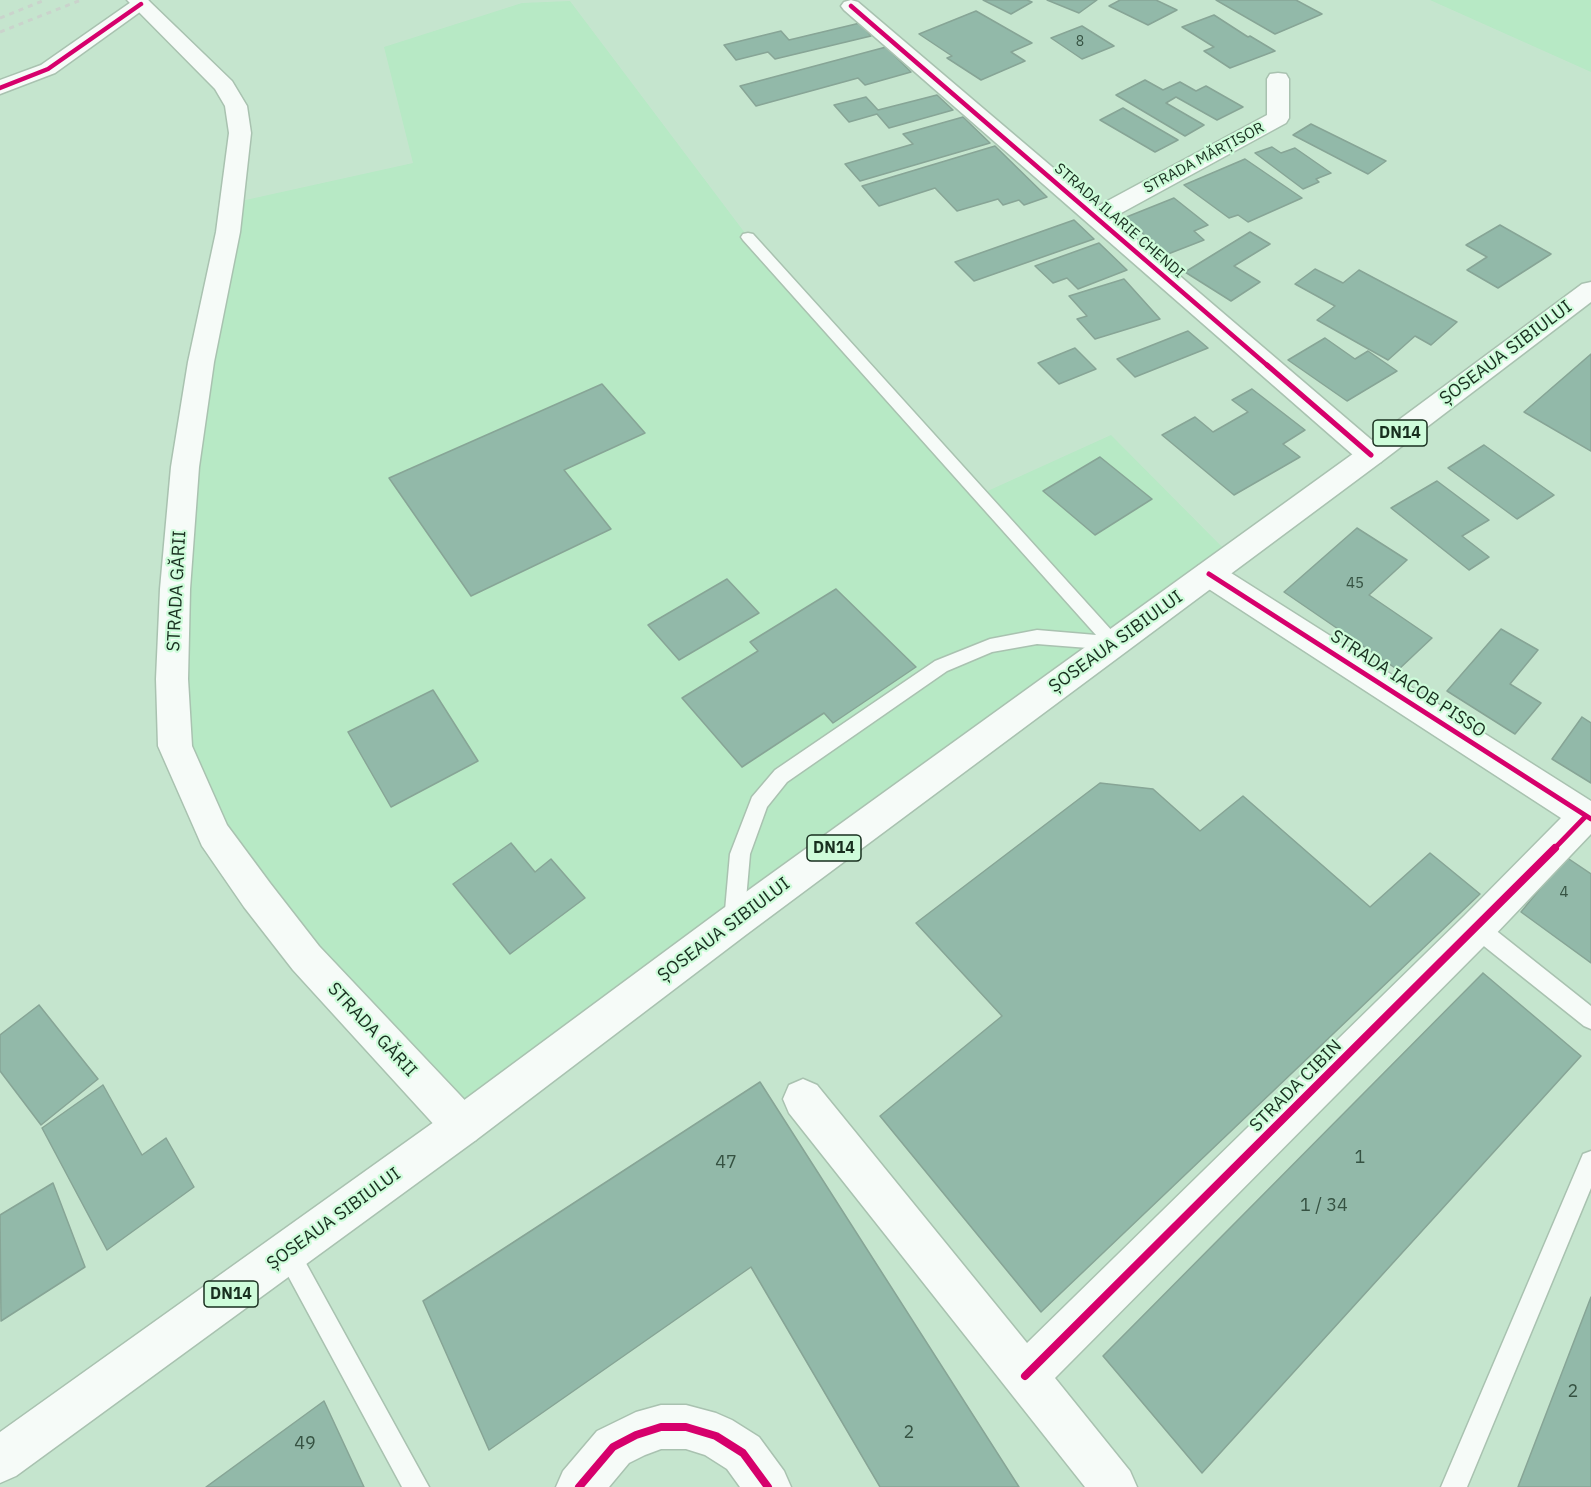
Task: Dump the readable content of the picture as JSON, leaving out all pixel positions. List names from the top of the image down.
{
  "streets": {
    "main road": [
      "STRADA MĂRȚISOR",
      "STRADA ILARIE CHENDI",
      "ȘOSEAUA SIBIULUI",
      "DN14",
      "STRADA GĂRII",
      "STRADA IACOB PISSO",
      "STRADA CIBIN"
    ]
  },
  "crossings": [
    ["STRADA MĂRȚISOR", "STRADA ILARIE CHENDI"],
    ["STRADA ILARIE CHENDI", "ȘOSEAUA SIBIULUI"],
    ["ȘOSEAUA SIBIULUI", "STRADA GĂRII"],
    ["ȘOSEAUA SIBIULUI", "STRADA IACOB PISSO"],
    ["STRADA IACOB PISSO", "STRADA CIBIN"]
  ],
  "house_numbers": [
    "8",
    "45",
    "4",
    "1",
    "47",
    "1 / 34",
    "2",
    "2",
    "49"
  ]
}
